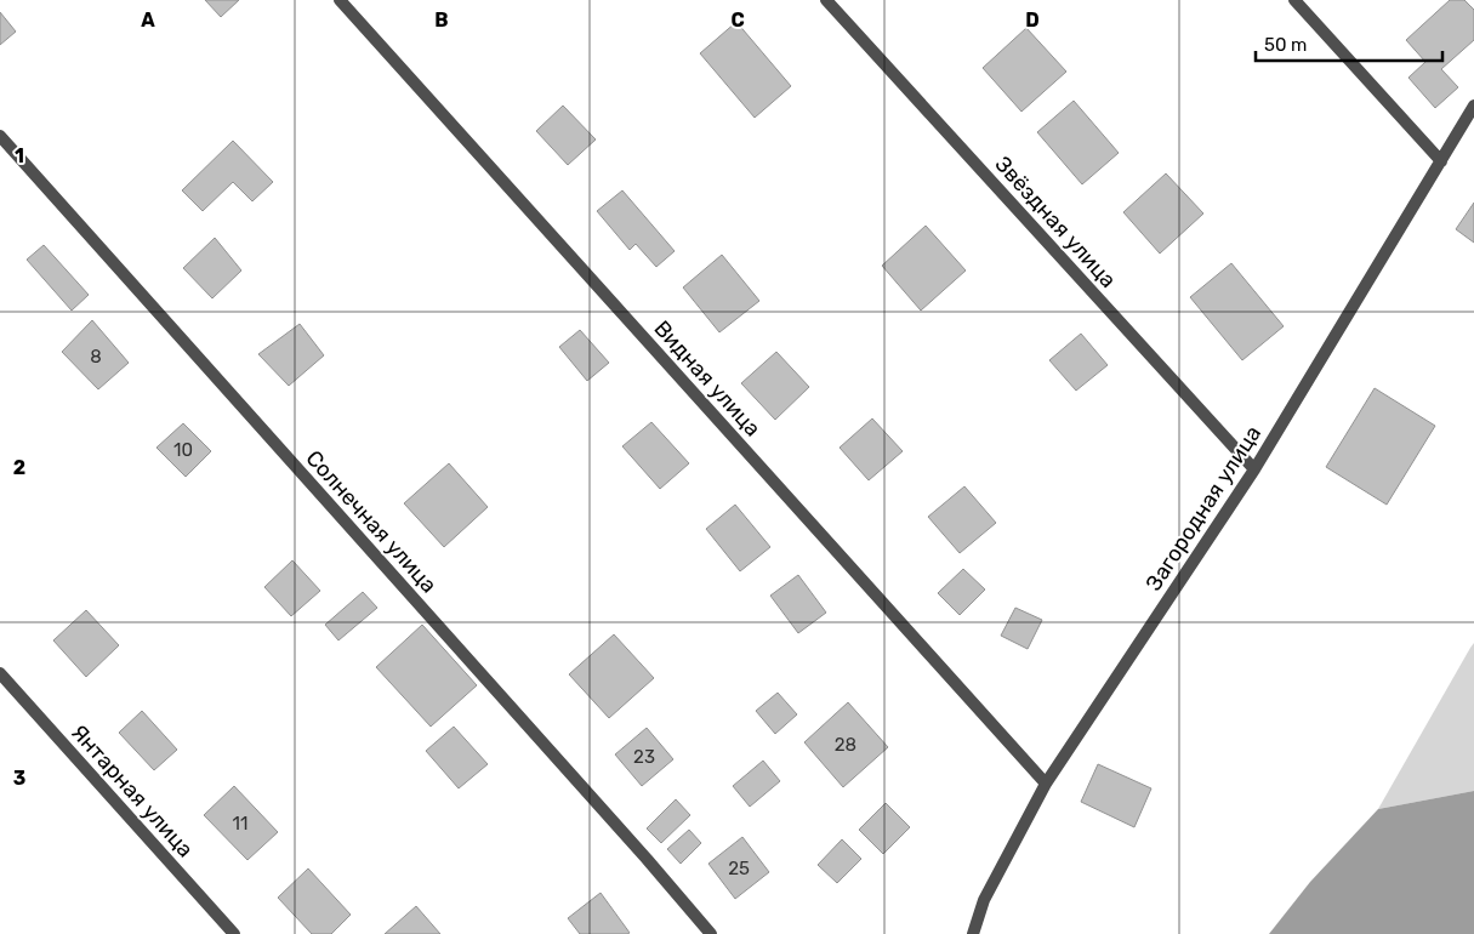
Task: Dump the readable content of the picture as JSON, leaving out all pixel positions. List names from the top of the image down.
{
  "streets": {
    "street": [
      "Звёздная улица",
      "Видная улица",
      "Загородная улица",
      "Солнечная улица",
      "Янтарная улица"
    ]
  },
  "crossings": [
    ["Звёздная улица", "Загородная улица"],
    ["Видная улица", "Загородная улица"]
  ],
  "house_numbers": [
    "8",
    "10",
    "28",
    "23",
    "11",
    "25"
  ],
  "scale_bar": "50 m",
  "grid": {
    "columns": [
      "A",
      "B",
      "C",
      "D"
    ],
    "rows": ["1", "2", "3"]
  }
}
